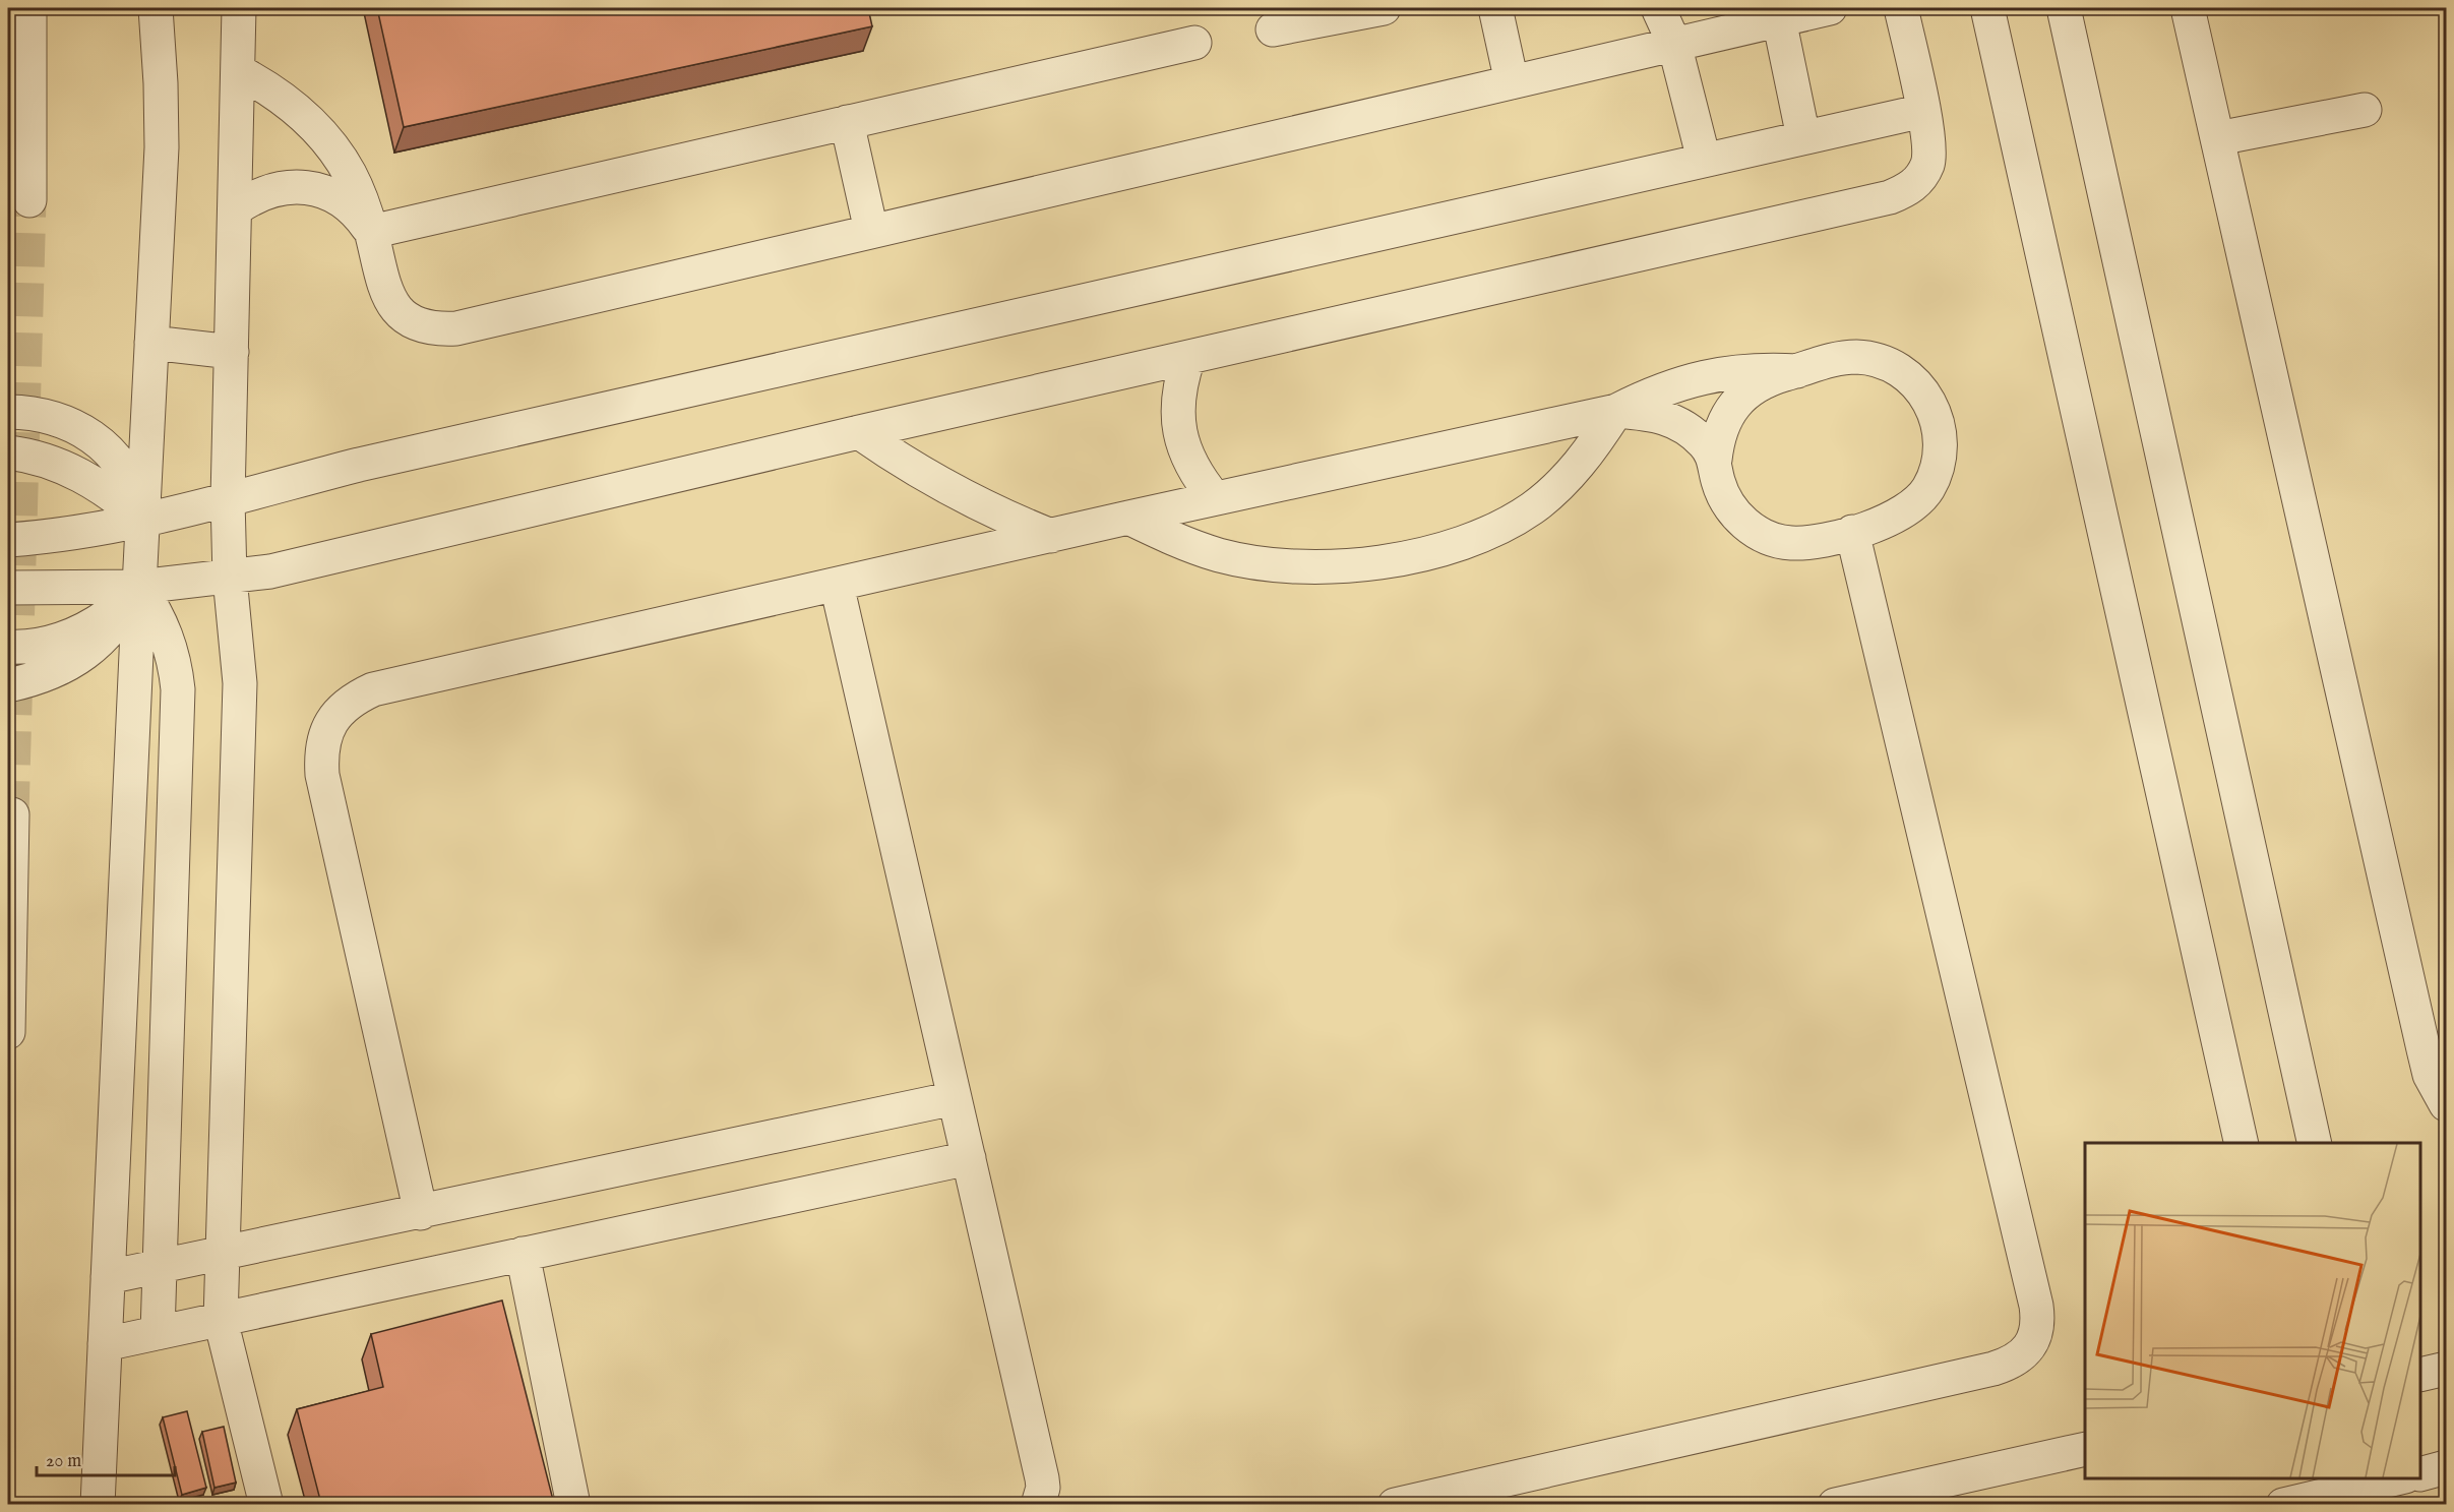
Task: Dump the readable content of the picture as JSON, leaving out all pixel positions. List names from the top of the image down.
{
  "scale_bar": "20 m"
}
